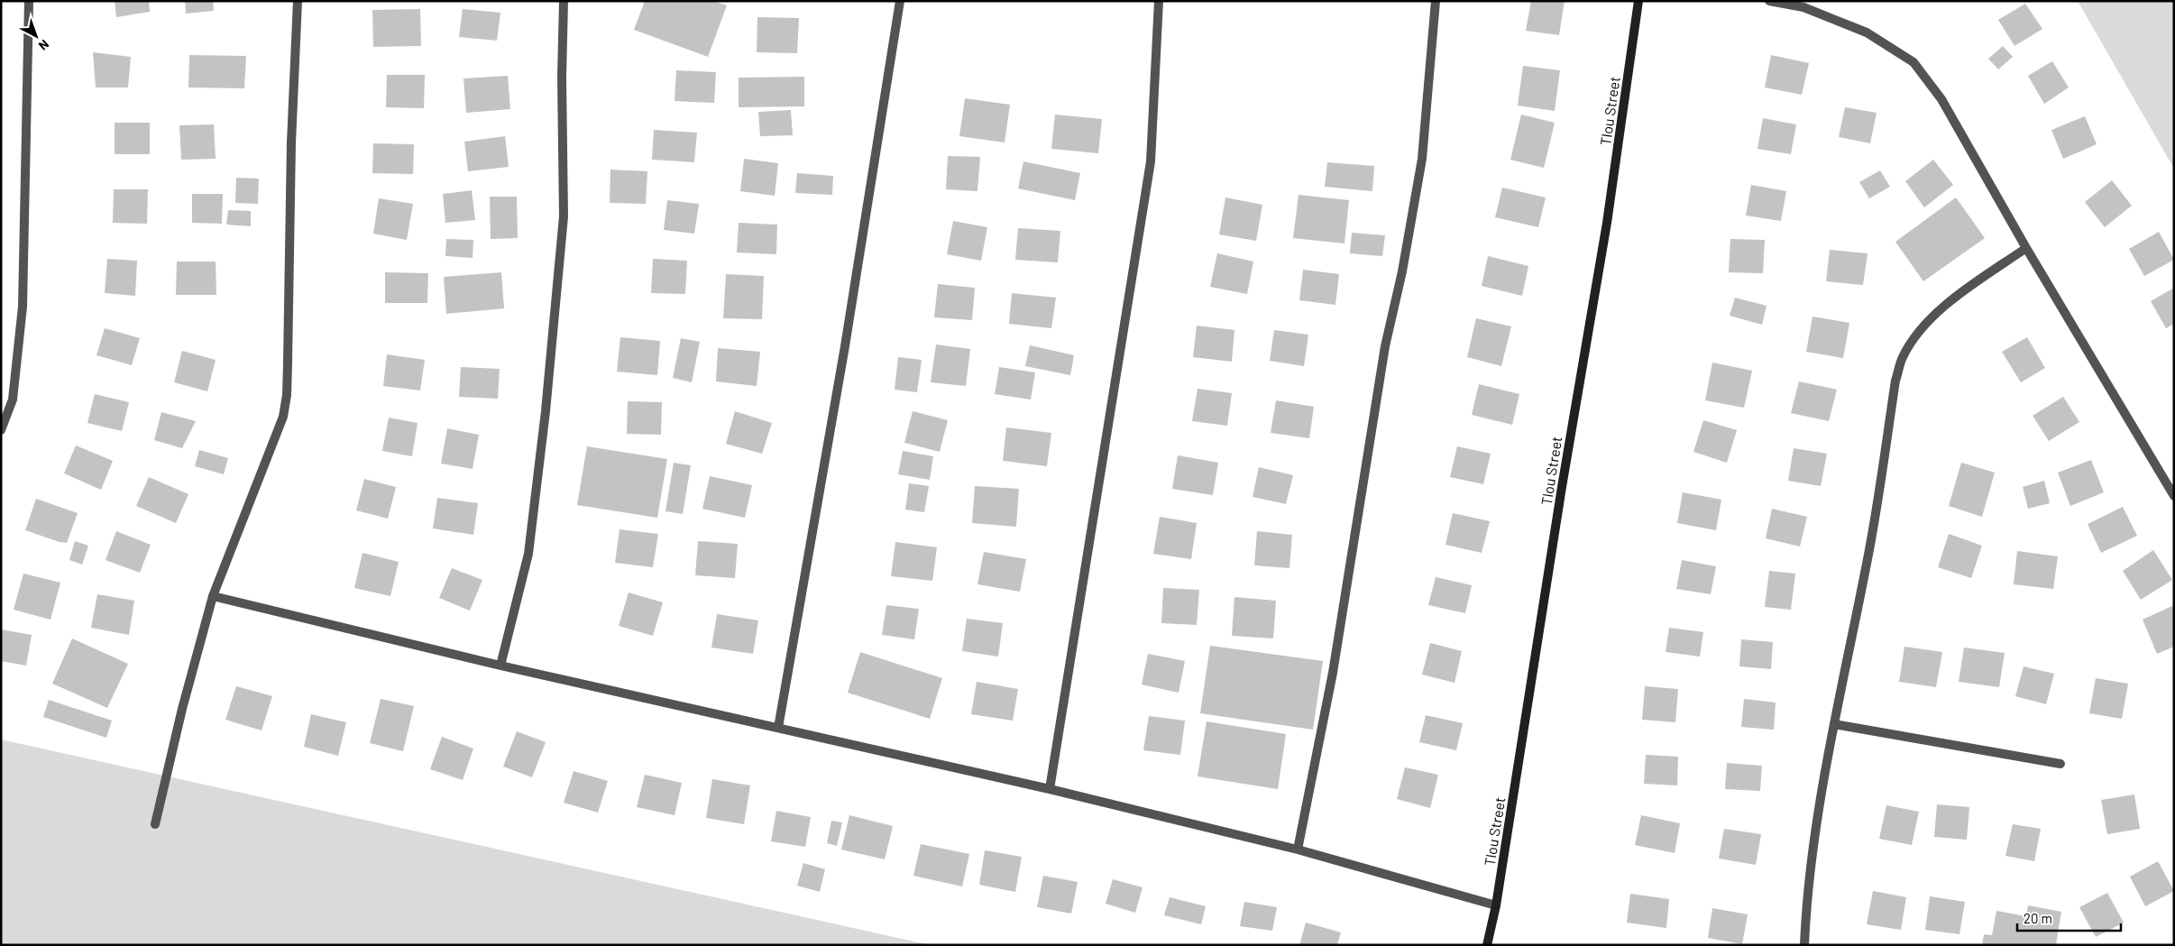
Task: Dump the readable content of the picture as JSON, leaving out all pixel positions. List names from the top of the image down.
{
  "streets": {
    "street": ["Tlou Street"]
  },
  "scale_bar": "20 m",
  "north": "bottom right"
}
